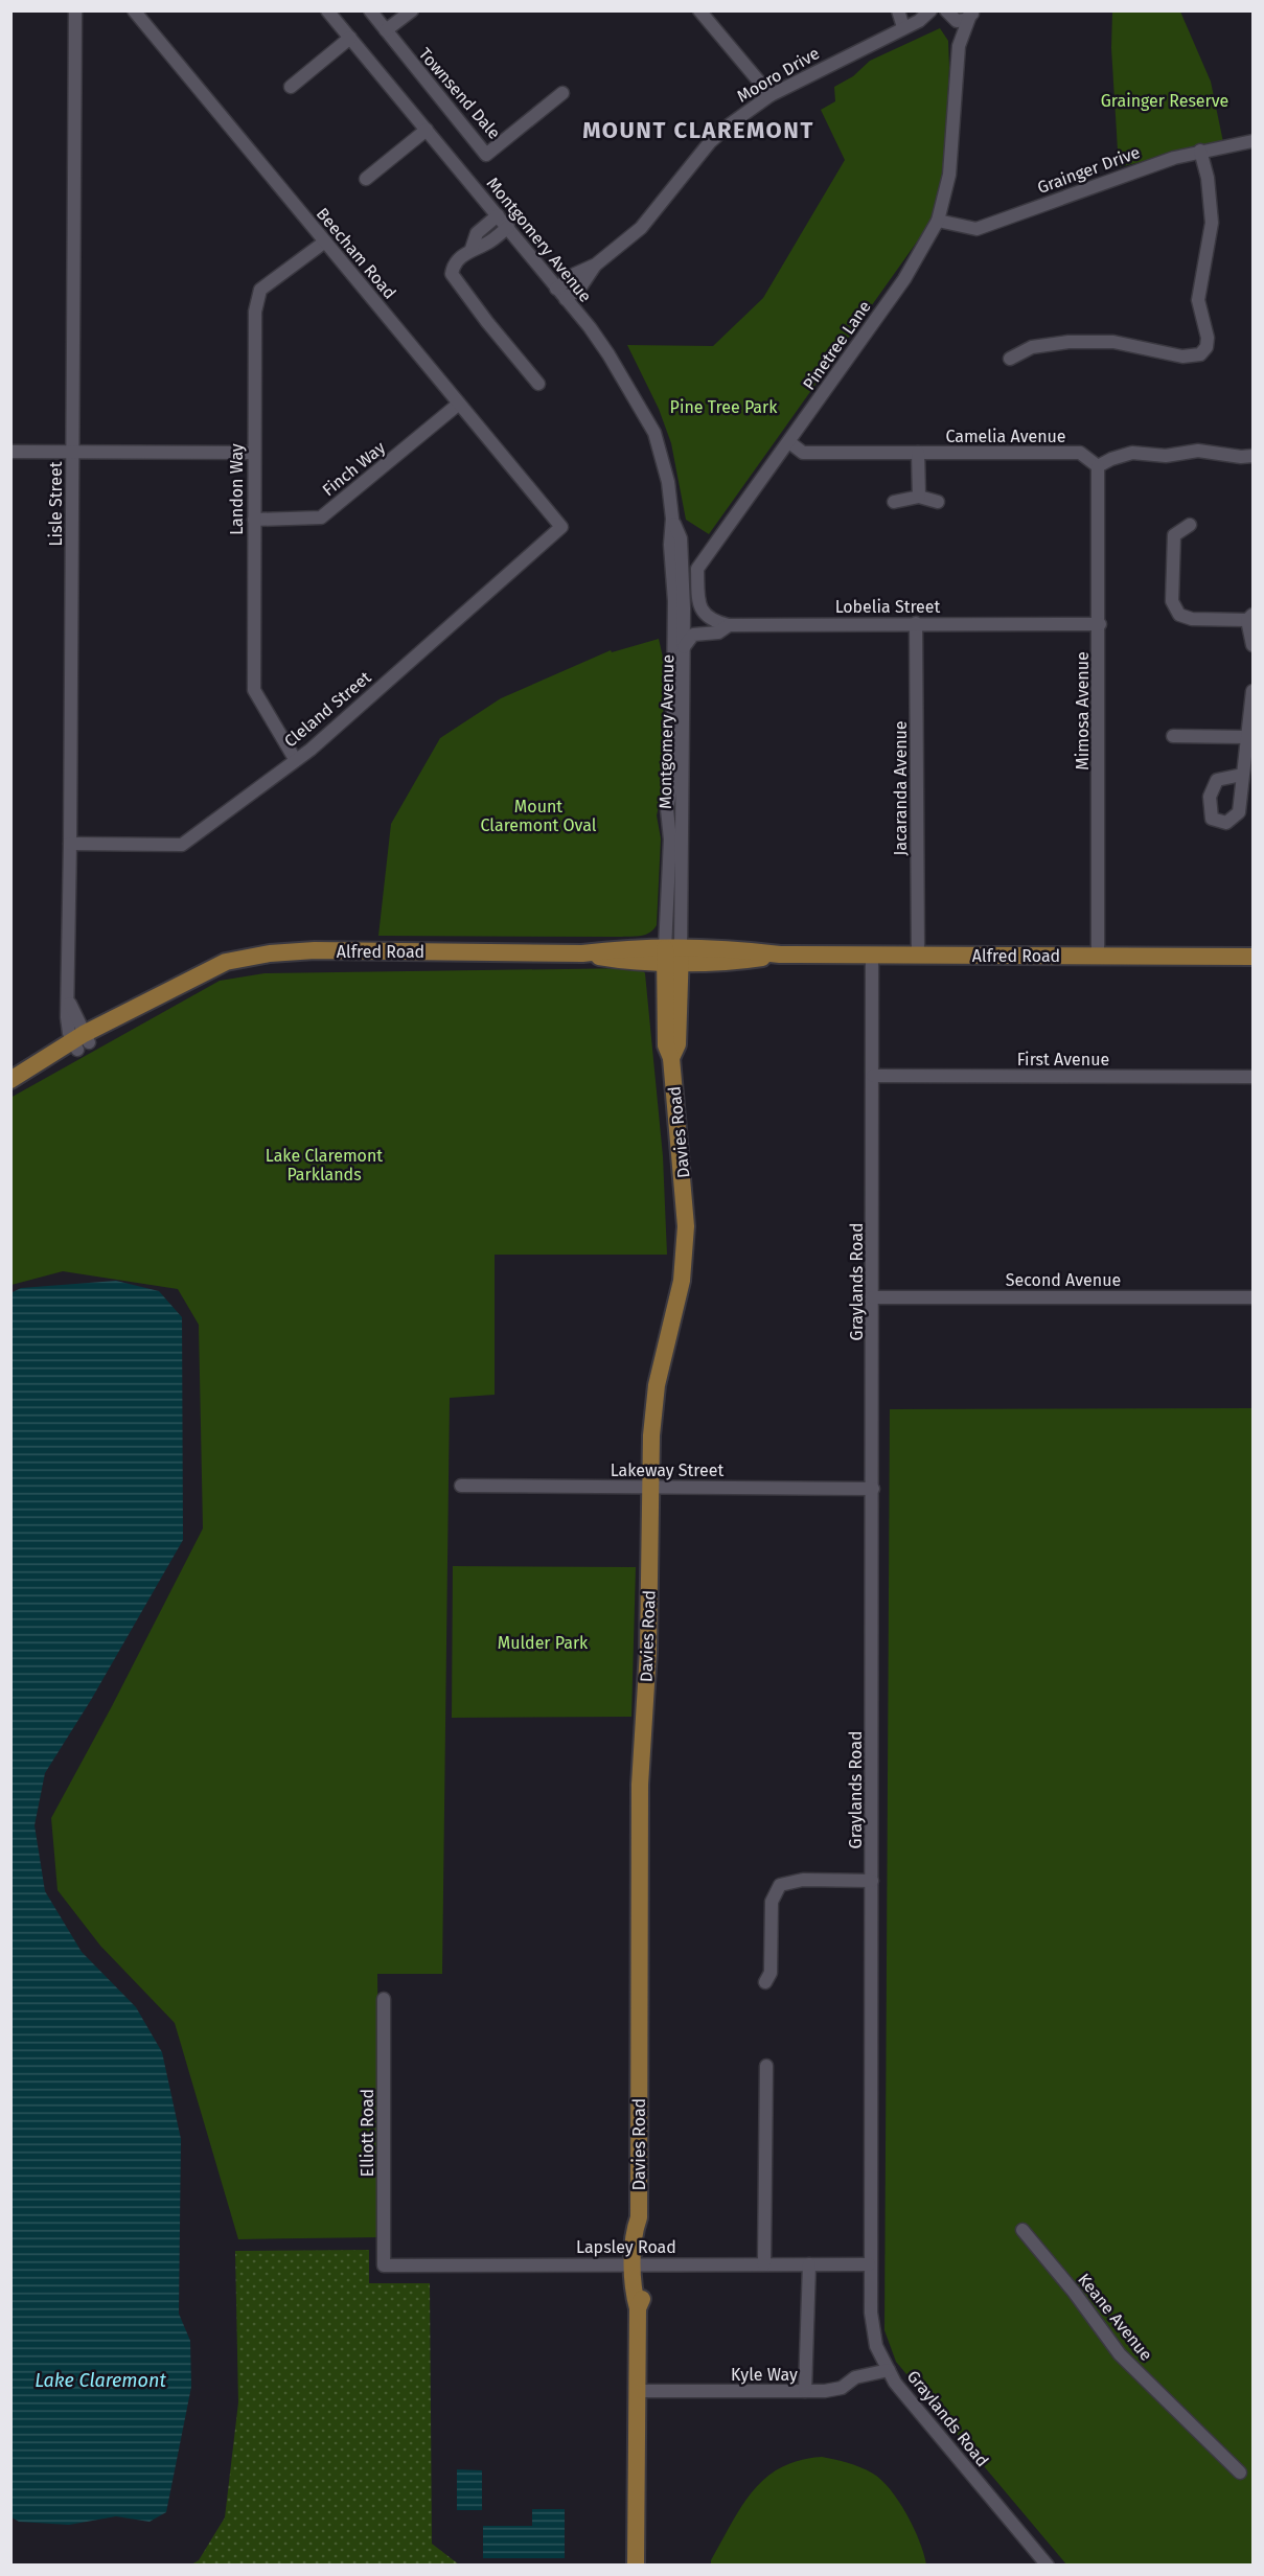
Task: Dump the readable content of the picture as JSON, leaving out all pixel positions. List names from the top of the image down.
{
  "streets": {
    "main road": ["Alfred Road", "Davies Road"],
    "street": [
      "Mooro Drive",
      "Townsend Dale",
      "Grainger Drive",
      "Montgomery Avenue",
      "Beecham Road",
      "Pinetree Lane",
      "Camelia Avenue",
      "Finch Way",
      "Landon Way",
      "Lisle Street",
      "Lobelia Street",
      "Cleland Street",
      "Mimosa Avenue",
      "Jacaranda Avenue",
      "First Avenue",
      "Second Avenue",
      "Graylands Road",
      "Lakeway Street",
      "Elliott Road",
      "Lapsley Road",
      "Keane Avenue",
      "Kyle Way"
    ]
  },
  "crossings": [
    ["Mooro Drive", "Montgomery Avenue"],
    ["Mooro Drive", "Pinetree Lane"],
    ["Grainger Drive", "Pinetree Lane"],
    ["Montgomery Avenue", "Lobelia Street"],
    ["Montgomery Avenue", "Alfred Road"],
    ["Montgomery Avenue", "Davies Road"],
    ["Beecham Road", "Finch Way"],
    ["Beecham Road", "Landon Way"],
    ["Beecham Road", "Cleland Street"],
    ["Pinetree Lane", "Camelia Avenue"],
    ["Pinetree Lane", "Lobelia Street"],
    ["Camelia Avenue", "Mimosa Avenue"],
    ["Finch Way", "Landon Way"],
    ["Landon Way", "Cleland Street"],
    ["Lisle Street", "Cleland Street"],
    ["Lisle Street", "Alfred Road"],
    ["Lobelia Street", "Mimosa Avenue"],
    ["Lobelia Street", "Jacaranda Avenue"],
    ["Mimosa Avenue", "Alfred Road"],
    ["Jacaranda Avenue", "Alfred Road"],
    ["Alfred Road", "Davies Road"],
    ["Alfred Road", "Graylands Road"],
    ["First Avenue", "Graylands Road"],
    ["Davies Road", "Lakeway Street"],
    ["Davies Road", "Lapsley Road"],
    ["Davies Road", "Kyle Way"],
    ["Second Avenue", "Graylands Road"],
    ["Graylands Road", "Lakeway Street"],
    ["Graylands Road", "Lapsley Road"],
    ["Graylands Road", "Kyle Way"],
    ["Elliott Road", "Lapsley Road"]
  ],
  "districts": ["MOUNT CLAREMONT"],
  "water": ["Lake Claremont"],
  "parks": [
    "Grainger Reserve",
    "Pine Tree Park",
    "Mount Claremont Oval",
    "Lake Claremont Parklands",
    "Mulder Park"
  ]
}
